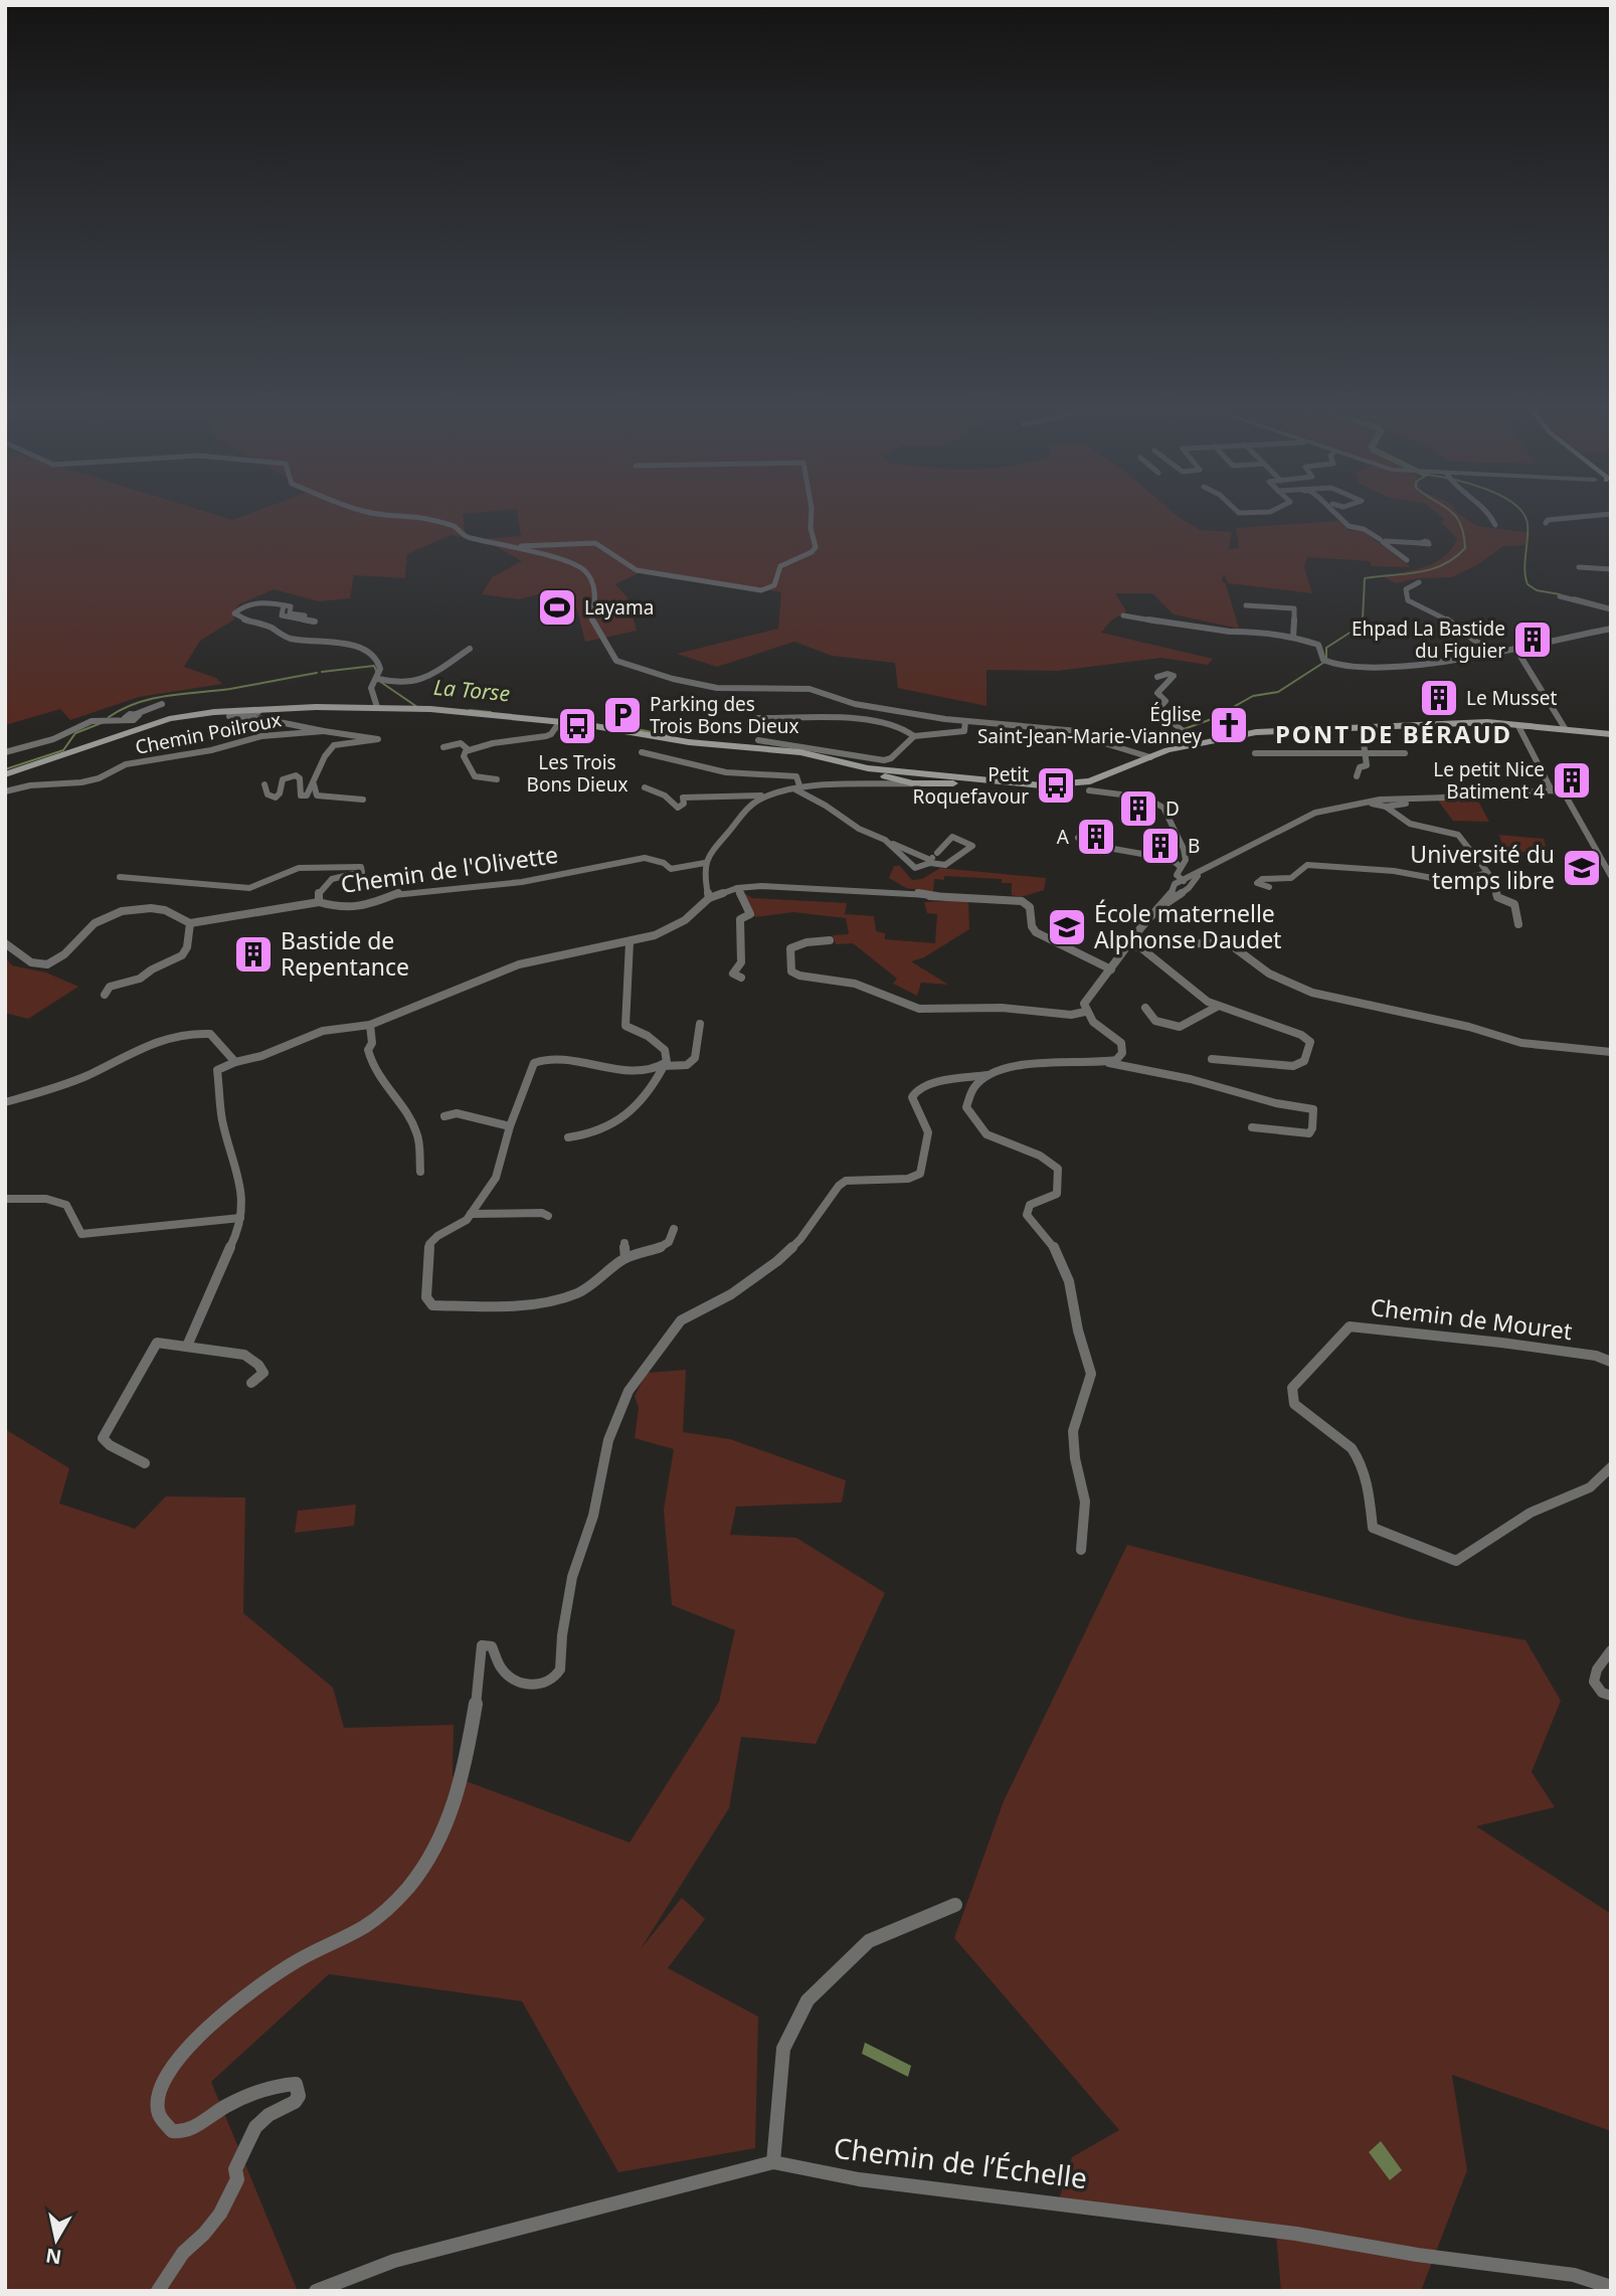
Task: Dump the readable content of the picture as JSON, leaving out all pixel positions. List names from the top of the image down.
{
  "streets": {
    "street": [
      "Chemin Poilroux",
      "Chemin de l'Olivette",
      "Chemin de Mouret",
      "Chemin de l’Échelle"
    ]
  },
  "districts": ["PONT DE BÉRAUD"],
  "water": ["La Torse"],
  "places": {
    "sports": ["Layama"],
    "building": [
      "Ehpad La Bastide du Figuier",
      "Le Musset",
      "Le petit Nice Batiment 4",
      "D",
      "A",
      "B",
      "Bastide de Repentance"
    ],
    "parking": ["Parking des Trois Bons Dieux"],
    "church": ["Église Saint-Jean-Marie-Vianney"],
    "bus stop": ["Les Trois Bons Dieux", "Petit Roquefavour"],
    "school or university": ["Université du temps libre", "École maternelle Alphonse Daudet"]
  },
  "north": "bottom"
}
